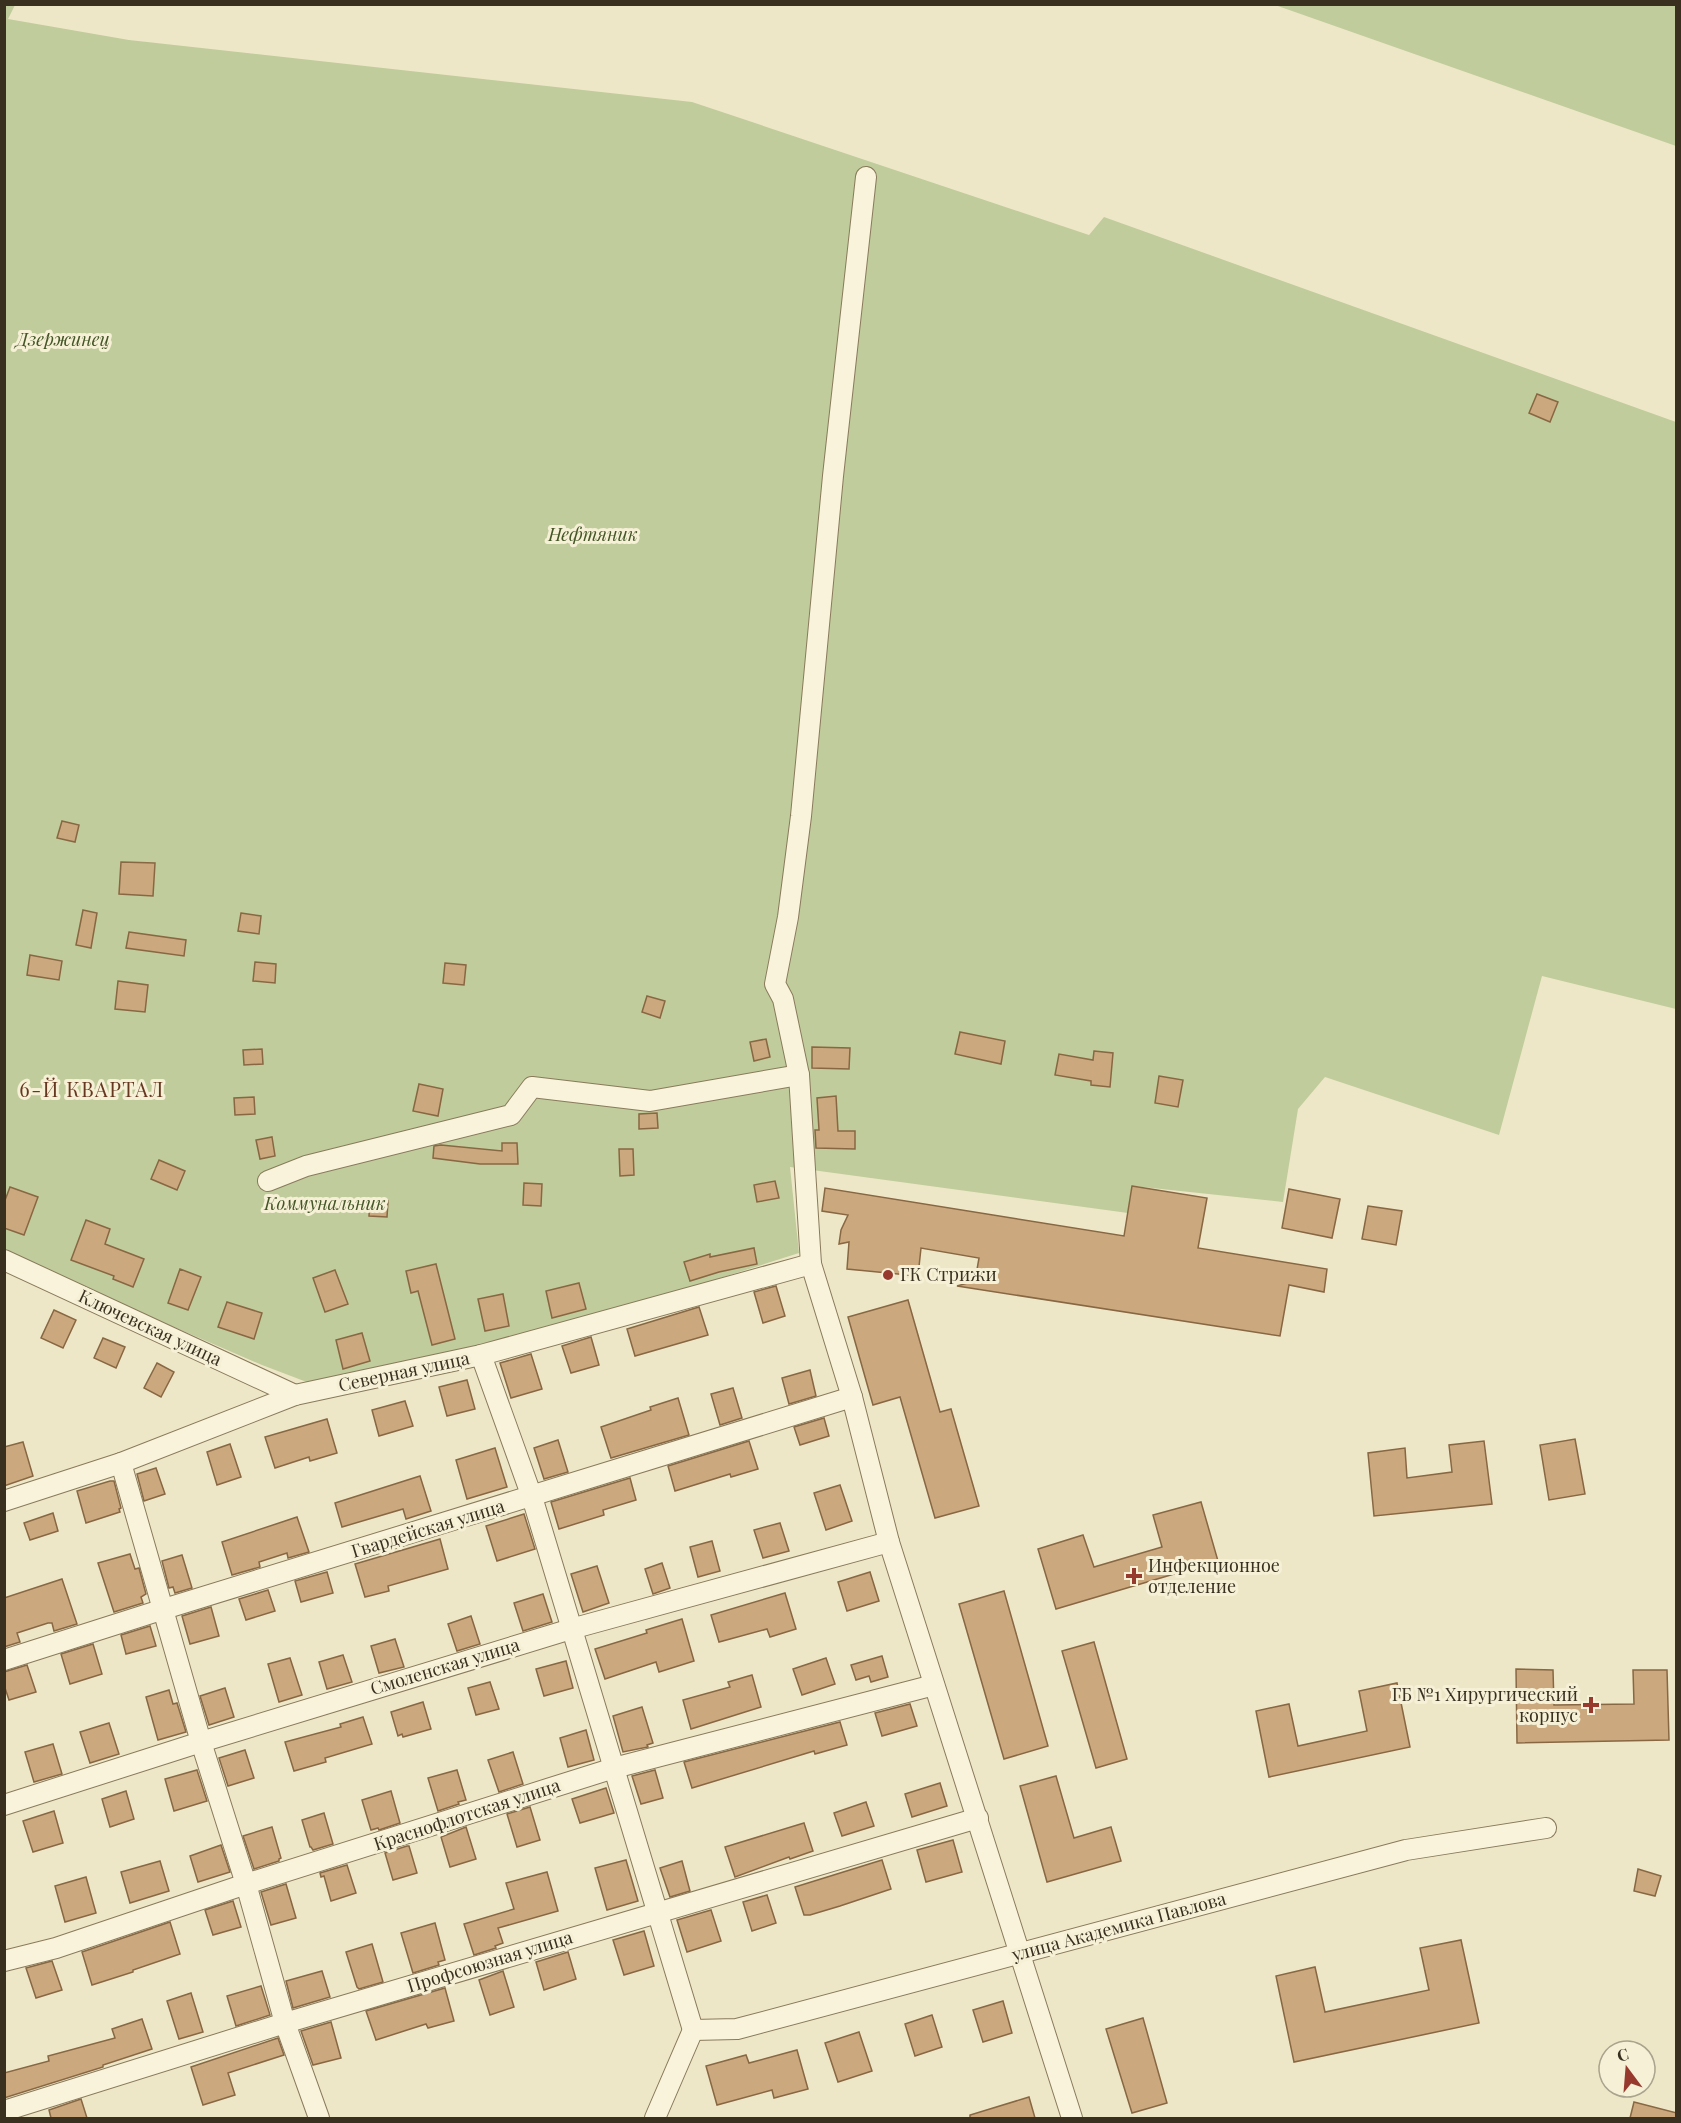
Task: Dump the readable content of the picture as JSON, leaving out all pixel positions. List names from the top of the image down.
{
  "streets": {
    "street": [
      "Ключевская улица",
      "Северная улица",
      "Гвардейская улица",
      "Смоленская улица",
      "Краснофлотская улица",
      "улица Академика Павлова",
      "Профсоюзная улица"
    ]
  },
  "crossings": [
    ["Ключевская улица", "Северная улица"]
  ],
  "districts": ["6-Й КВАРТАЛ"],
  "parks": ["Дзержинец", "Нефтяник", "Коммунальник"],
  "places": {
    "other": ["ГК Стрижи"],
    "health": ["Инфекционное отделение", "ГБ №1 Хирургический корпус"]
  },
  "north": "top"
}
